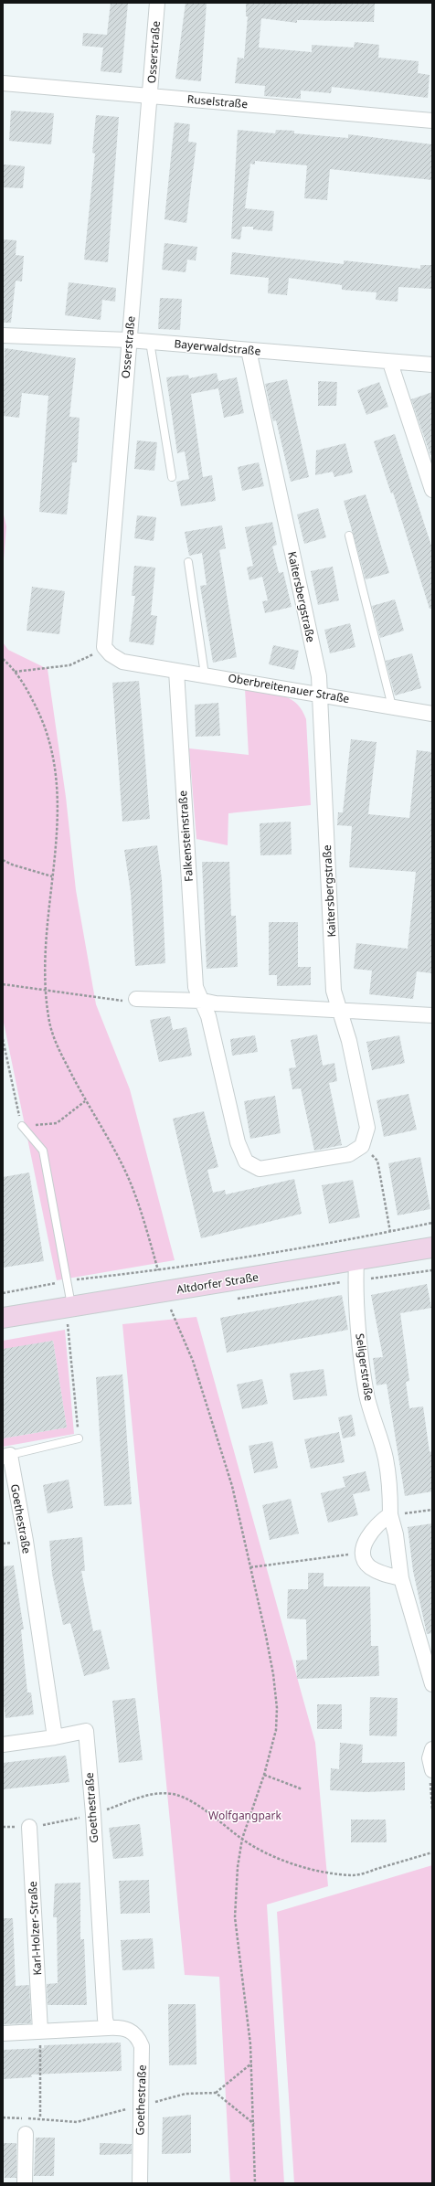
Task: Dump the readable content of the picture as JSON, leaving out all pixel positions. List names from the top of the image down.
{
  "streets": {
    "main road": ["Altdorfer Straße"],
    "street": [
      "Osserstraße",
      "Ruselstraße",
      "Bayerwaldstraße",
      "Kaitersbergstraße",
      "Oberbreitenauer Straße",
      "Falkensteinstraße",
      "Seligerstraße",
      "Goethestraße",
      "Karl-Holzer-Straße"
    ]
  },
  "crossings": [
    ["Osserstraße", "Ruselstraße"],
    ["Osserstraße", "Bayerwaldstraße"],
    ["Osserstraße", "Oberbreitenauer Straße"],
    ["Bayerwaldstraße", "Kaitersbergstraße"],
    ["Kaitersbergstraße", "Oberbreitenauer Straße"],
    ["Oberbreitenauer Straße", "Falkensteinstraße"],
    ["Altdorfer Straße", "Seligerstraße"]
  ],
  "parks": ["Wolfgangpark"]
}
